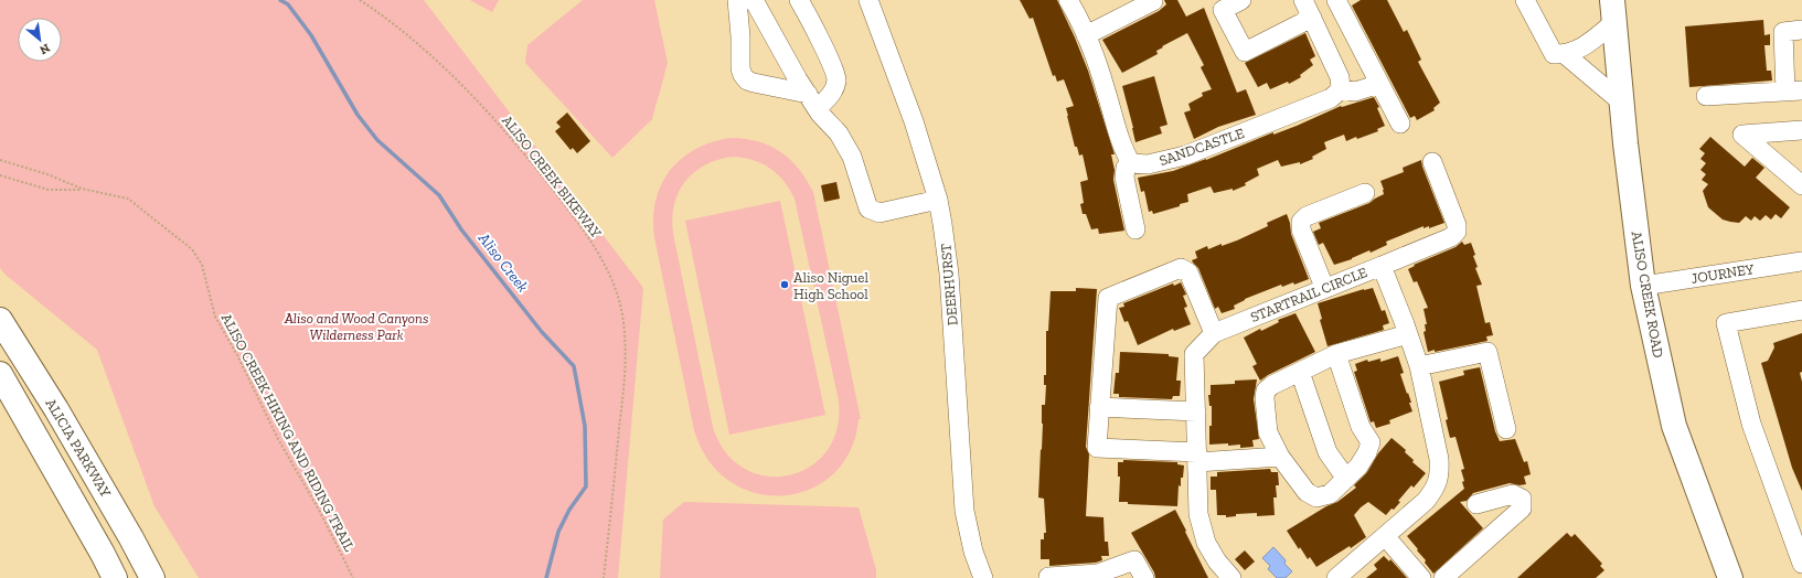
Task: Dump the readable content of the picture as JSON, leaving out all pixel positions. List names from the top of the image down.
{
  "streets": {
    "main road": ["ALISO CREEK ROAD", "ALICIA PARKWAY"],
    "street": [
      "SANDCASTLE",
      "JOURNEY",
      "DEERHURST",
      "STARTRAIL CIRCLE"
    ],
    "path": ["ALISO CREEK BIKEWAY", "ALISO CREEK HIKING AND RIDING TRAIL"]
  },
  "crossings": [
    ["JOURNEY", "ALISO CREEK ROAD"]
  ],
  "water": ["Aliso Creek"],
  "parks": ["Aliso and Wood Canyons Wilderness Park"],
  "places": ["Aliso Niguel High School"],
  "north": "bottom right"
}
